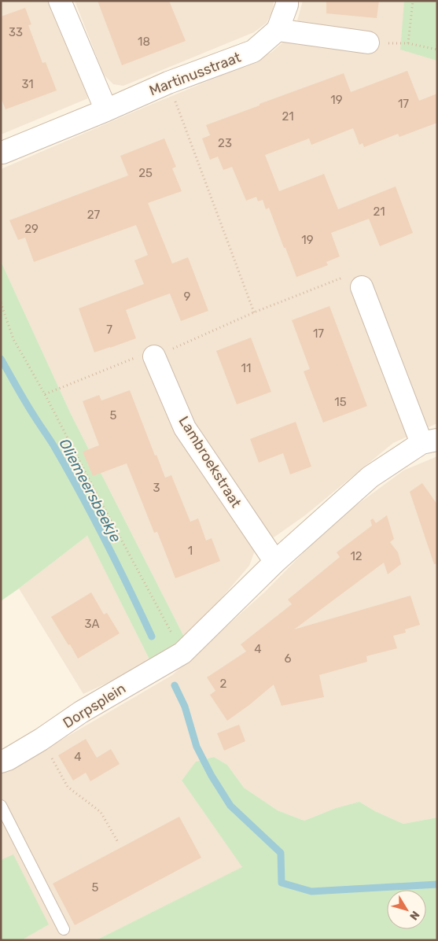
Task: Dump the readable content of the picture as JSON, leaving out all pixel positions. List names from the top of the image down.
{
  "streets": {
    "street": ["Martinusstraat", "Lambroekstraat", "Dorpsplein"]
  },
  "water": ["Oliemeersbeekje"],
  "house_numbers": [
    "33",
    "18",
    "31",
    "19",
    "17",
    "21",
    "23",
    "25",
    "21",
    "27",
    "29",
    "19",
    "9",
    "7",
    "17",
    "11",
    "15",
    "5",
    "3",
    "1",
    "12",
    "3A",
    "4",
    "6",
    "2",
    "4",
    "5"
  ],
  "north": "bottom right"
}
